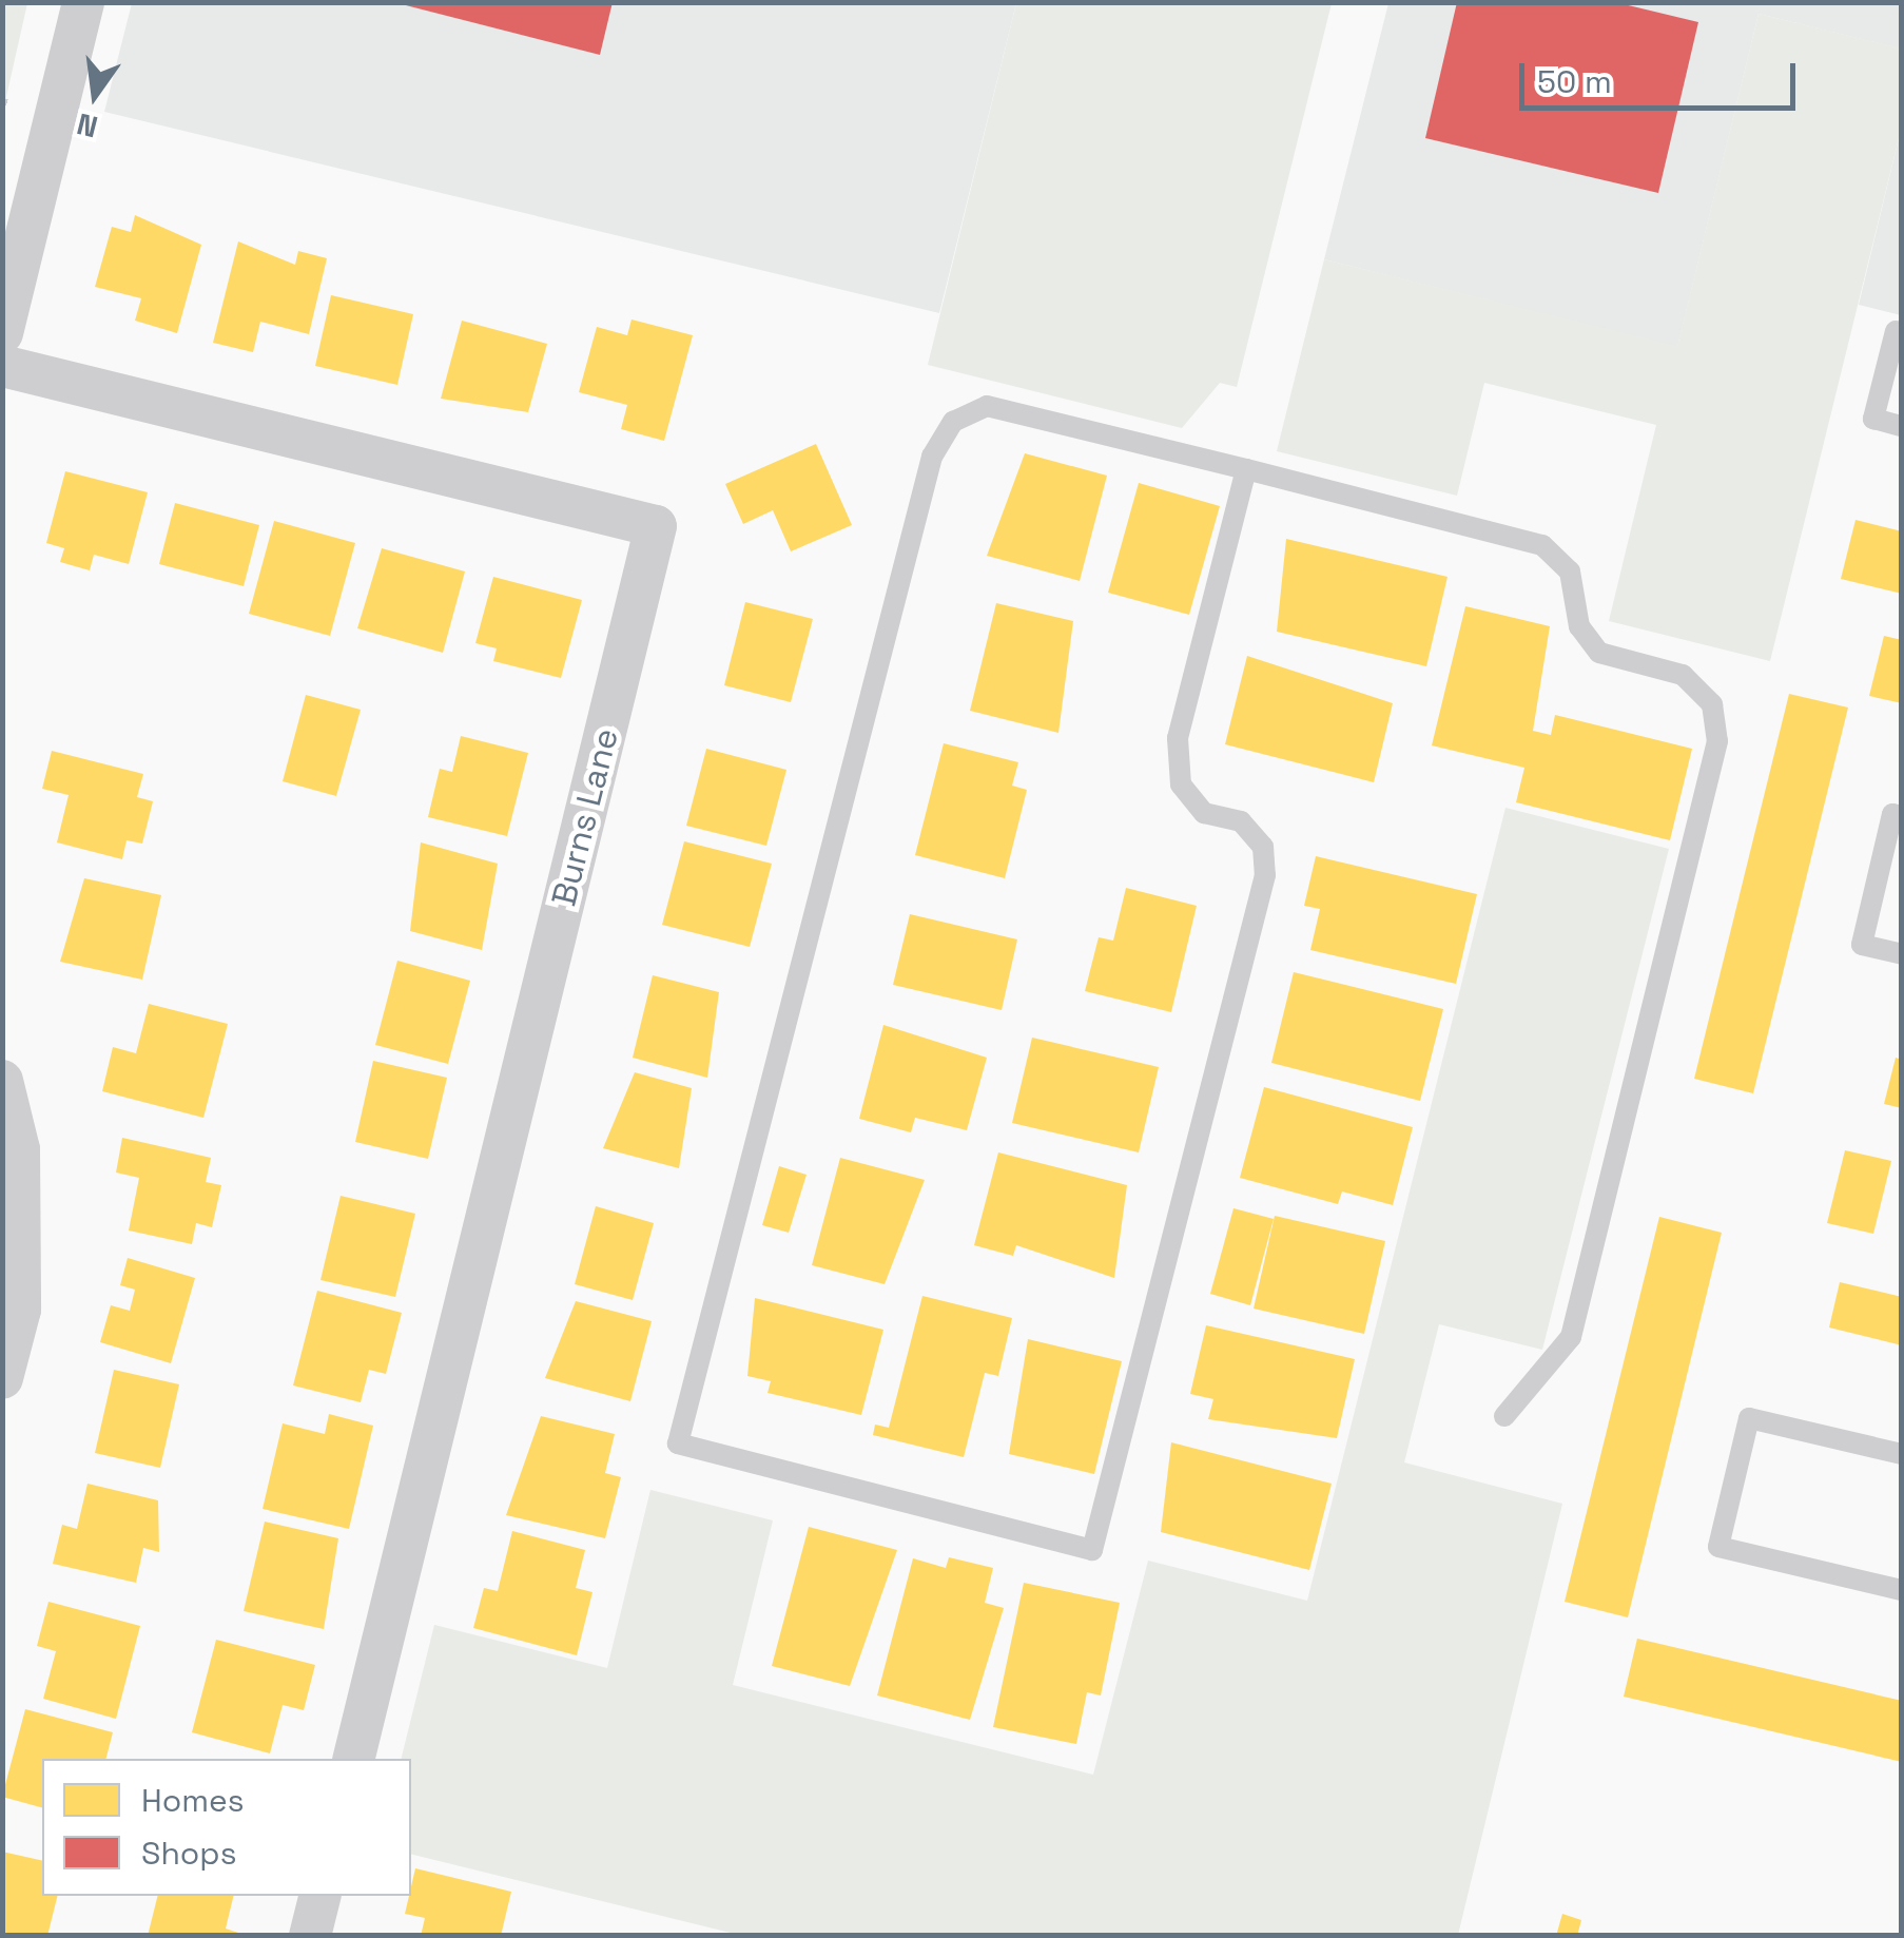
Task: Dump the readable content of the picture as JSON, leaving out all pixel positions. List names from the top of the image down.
{
  "streets": {
    "street": ["Burns Lane"]
  },
  "legend": ["Homes", "Shops"],
  "scale_bar": "50 m",
  "north": "bottom"
}
